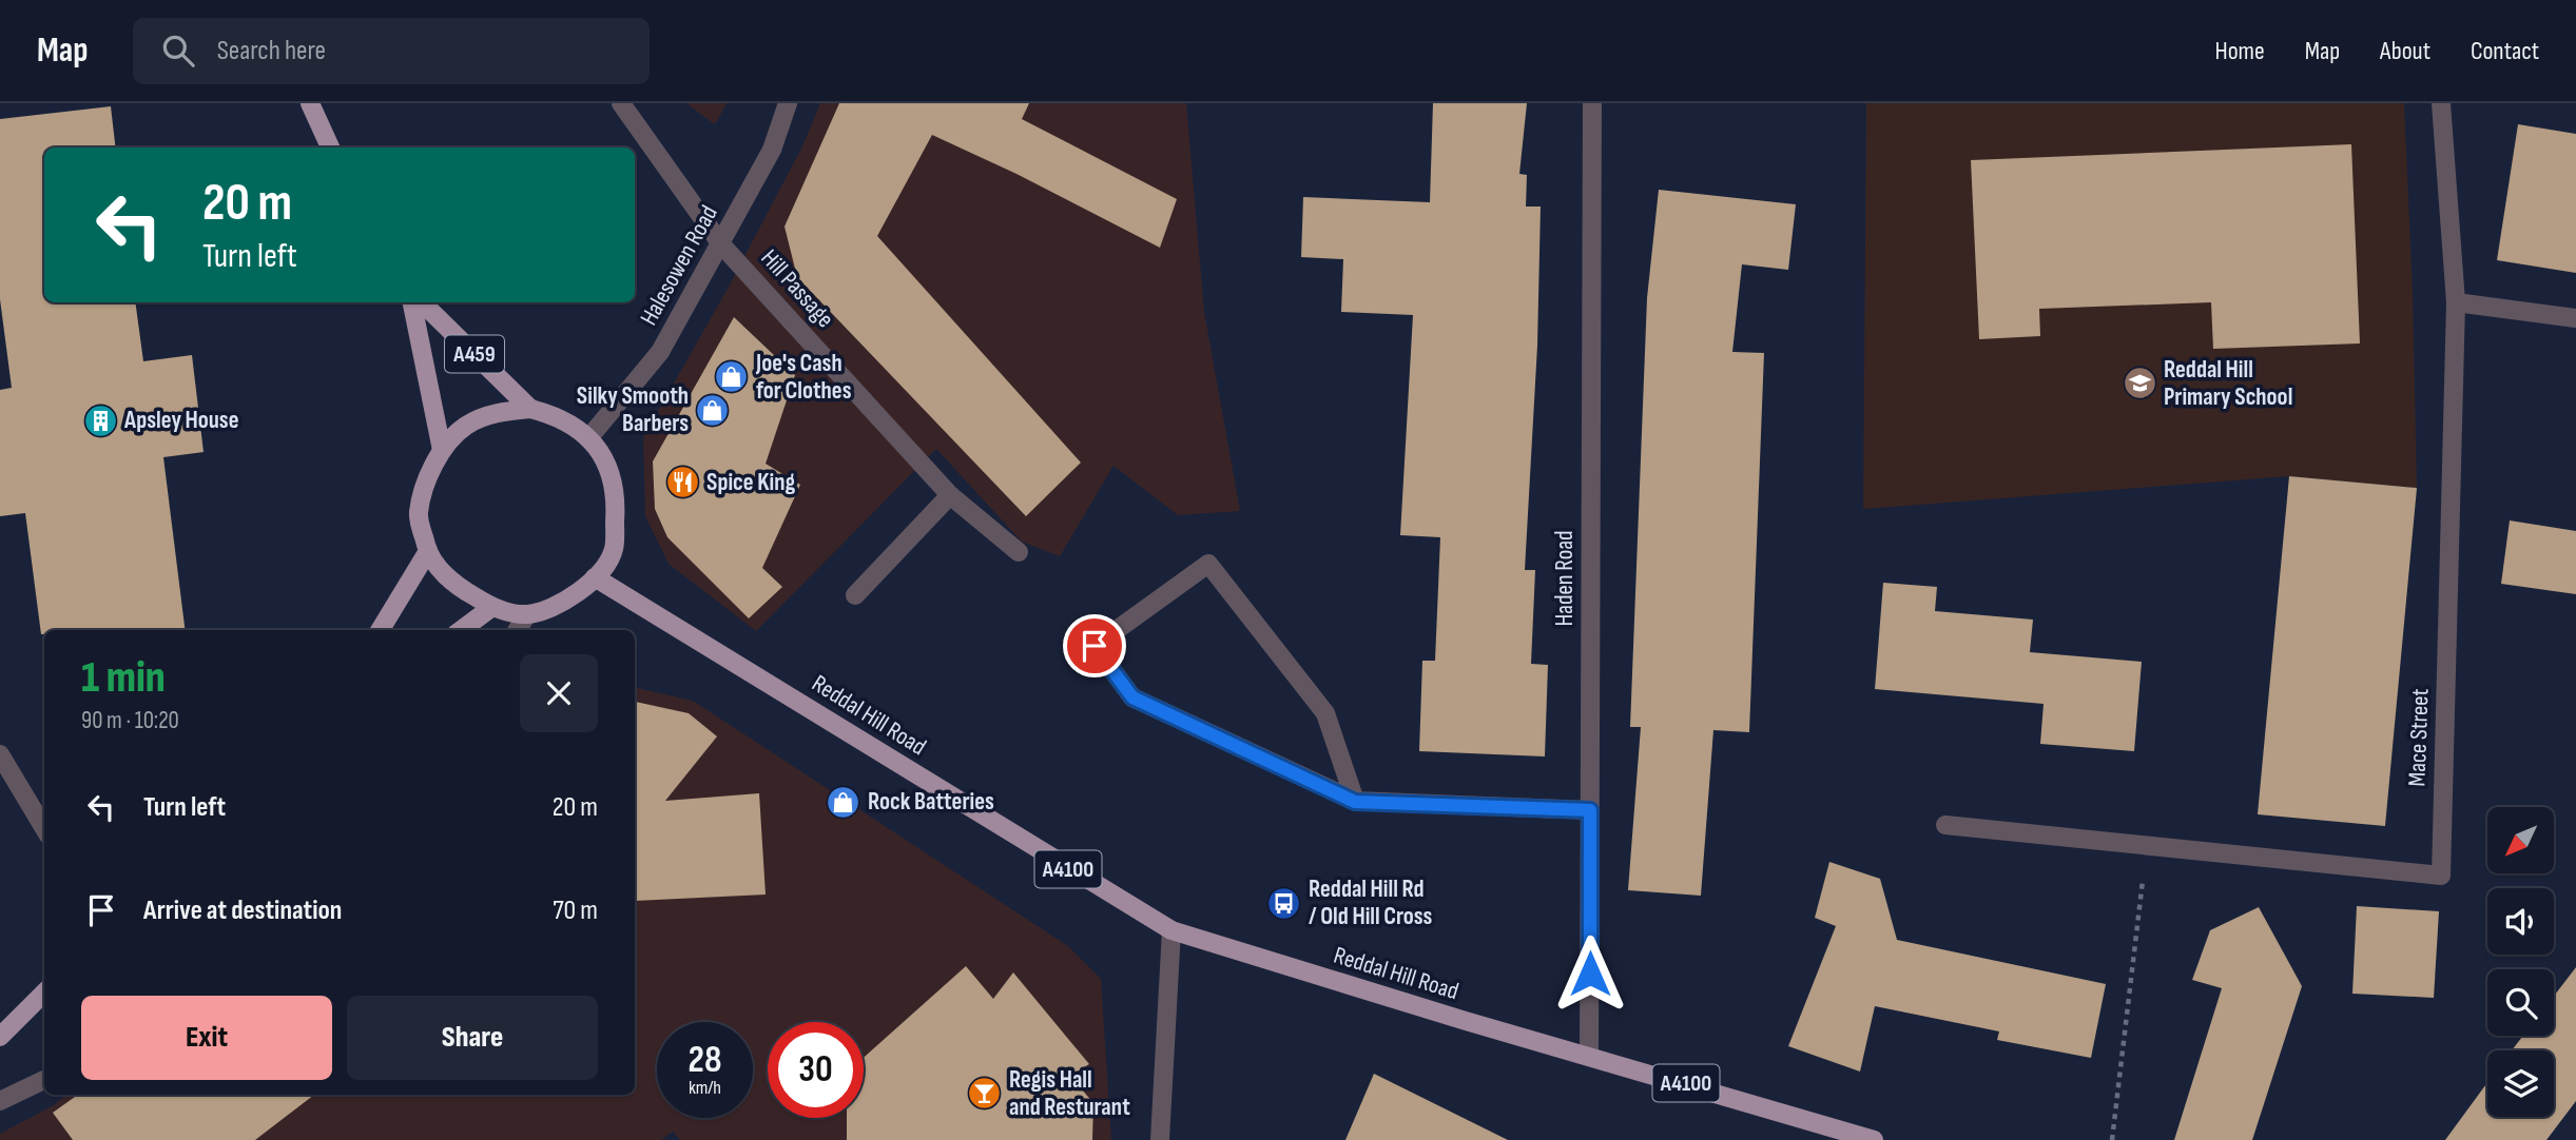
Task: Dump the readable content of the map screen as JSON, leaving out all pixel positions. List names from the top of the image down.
{
  "streets": {
    "main road": ["A459", "Reddal Hill Road", "A4100"],
    "street": [
      "Halesowen Road",
      "Hill Passage",
      "Haden Road",
      "Mace Street"
    ]
  },
  "crossings": [
    ["Halesowen Road", "Hill Passage"],
    ["Halesowen Road", "A459"],
    ["Halesowen Road", "Reddal Hill Road"],
    ["A459", "Reddal Hill Road"],
    ["Haden Road", "Reddal Hill Road"]
  ],
  "places": {
    "shop": ["Joe's Cash for Clothes", "Silky Smooth Barbers", "Rock Batteries"],
    "school or university": ["Reddal Hill Primary School"],
    "building": ["Apsley House"],
    "restaurant": ["Spice King"],
    "bus stop": ["Reddal Hill Rd / Old Hill Cross"],
    "bar": ["Regis Hall and Resturant"]
  },
  "north": "bottom left",
  "page": {
    "header": "Map",
    "search": "Search here",
    "nav": [
      "Home",
      "Map",
      "About",
      "Contact"
    ],
    "turn": ["20 m", "Turn left"],
    "heading": ["1 min", "90 m · 10:20"],
    "list": [
      {
        "name": "Turn left",
        "value": "20 m"
      },
      {
        "name": "Arrive at destination",
        "value": "70 m"
      }
    ],
    "buttons": ["Exit", "Share"],
    "speed": "28 km/h",
    "limit": "30"
  }
}
